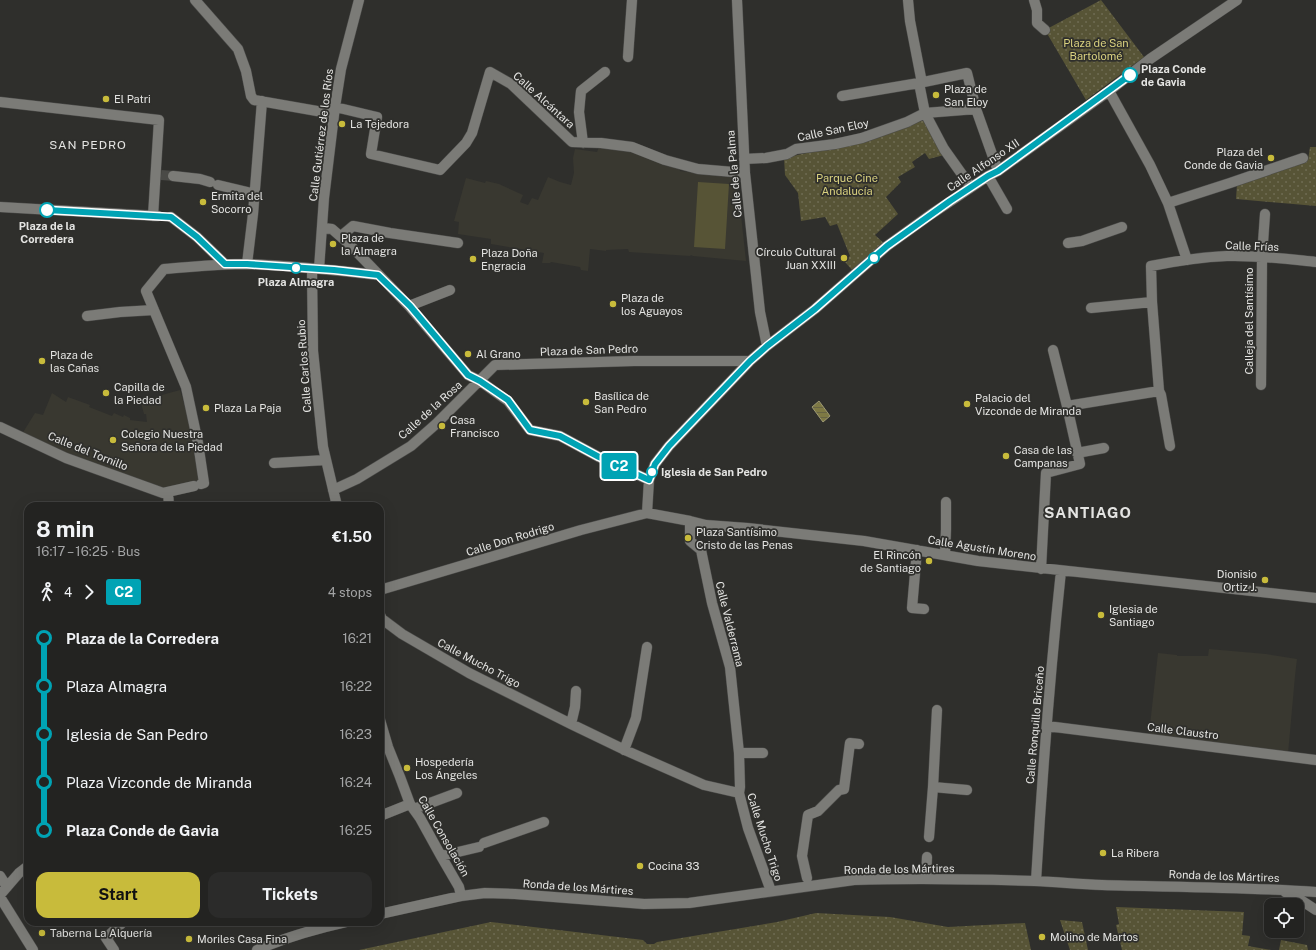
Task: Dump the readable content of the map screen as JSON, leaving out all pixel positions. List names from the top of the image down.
{
  "streets": {
    "street": [
      "Calle Alcántara",
      "Calle San Eloy",
      "Calle Gutiérrez de los Ríos",
      "Calle Alfonso XII",
      "Calle de la Palma",
      "Calle Frías",
      "Calleja del Santísimo",
      "Plaza de San Pedro",
      "Calle Carlos Rubio",
      "Calle de la Rosa",
      "Calle del Tornillo",
      "Calle Don Rodrigo",
      "Calle Agustín Moreno",
      "Calle Valderrama",
      "Calle Mucho Trigo",
      "Calle Ronquillo Briceño",
      "Calle Claustro",
      "Calle Consolación",
      "Ronda de los Mártires"
    ]
  },
  "crossings": [
    ["Calle Alcántara", "Calle Gutiérrez de los Ríos"],
    ["Calle Alcántara", "Calle de la Palma"],
    ["Calle San Eloy", "Calle de la Palma"],
    ["Calle Alfonso XII", "Calle de la Palma"],
    ["Calle Alfonso XII", "Plaza de San Pedro"],
    ["Calle Frías", "Calleja del Santísimo"],
    ["Plaza de San Pedro", "Calle de la Rosa"],
    ["Calle Carlos Rubio", "Calle de la Rosa"],
    ["Calle Don Rodrigo", "Calle Agustín Moreno"],
    ["Calle Agustín Moreno", "Calle Valderrama"],
    ["Calle Agustín Moreno", "Calle Ronquillo Briceño"],
    ["Calle Valderrama", "Calle Mucho Trigo"],
    ["Calle Mucho Trigo", "Ronda de los Mártires"],
    ["Calle Ronquillo Briceño", "Calle Claustro"],
    ["Calle Ronquillo Briceño", "Ronda de los Mártires"],
    ["Calle Consolación", "Ronda de los Mártires"]
  ],
  "districts": ["SAN PEDRO", "SANTIAGO"],
  "parks": ["Plaza de San Bartolomé", "Parque Cine Andalucía"],
  "places": [
    "Plaza Conde de Gavia",
    "Plaza de San Eloy",
    "El Patri",
    "La Tejedora",
    "Plaza del Conde de Gavia",
    "Ermita del Socorro",
    "Plaza de la Corredera",
    "Plaza de la Almagra",
    "Círculo Cultural Juan XXIII",
    "Plaza Doña Engracia",
    "Plaza Almagra",
    "Plaza de los Aguayos",
    "Al Grano",
    "Plaza de las Cañas",
    "Capilla de la Piedad",
    "Basílica de San Pedro",
    "Palacio del Vizconde de Miranda",
    "Plaza La Paja",
    "Casa Francisco",
    "Colegio Nuestra Señora de la Piedad",
    "Casa de las Campanas",
    "Iglesia de San Pedro",
    "Plaza Santísimo Cristo de las Penas",
    "El Rincón de Santiago",
    "Dionisio Ortiz J.",
    "Iglesia de Santiago",
    "Hospedería Los Ángeles",
    "La Ribera",
    "Cocina 33",
    "Taberna La Alquería",
    "Molino de Martos",
    "Moriles Casa Fina"
  ],
  "lines": ["bus line C2"],
  "page": {
    "on_map": "C2",
    "heading": ["8 min", "16:17 – 16:25 · Bus", "€1.50"],
    "legs": ["4", "C2", "4 stops"],
    "list": [
      {
        "name": "Plaza de la Corredera",
        "value": "16:21"
      },
      {
        "name": "Plaza Almagra",
        "value": "16:22"
      },
      {
        "name": "Iglesia de San Pedro",
        "value": "16:23"
      },
      {
        "name": "Plaza Vizconde de Miranda",
        "value": "16:24"
      },
      {
        "name": "Plaza Conde de Gavia",
        "value": "16:25"
      }
    ],
    "buttons": ["Start", "Tickets"]
  }
}
